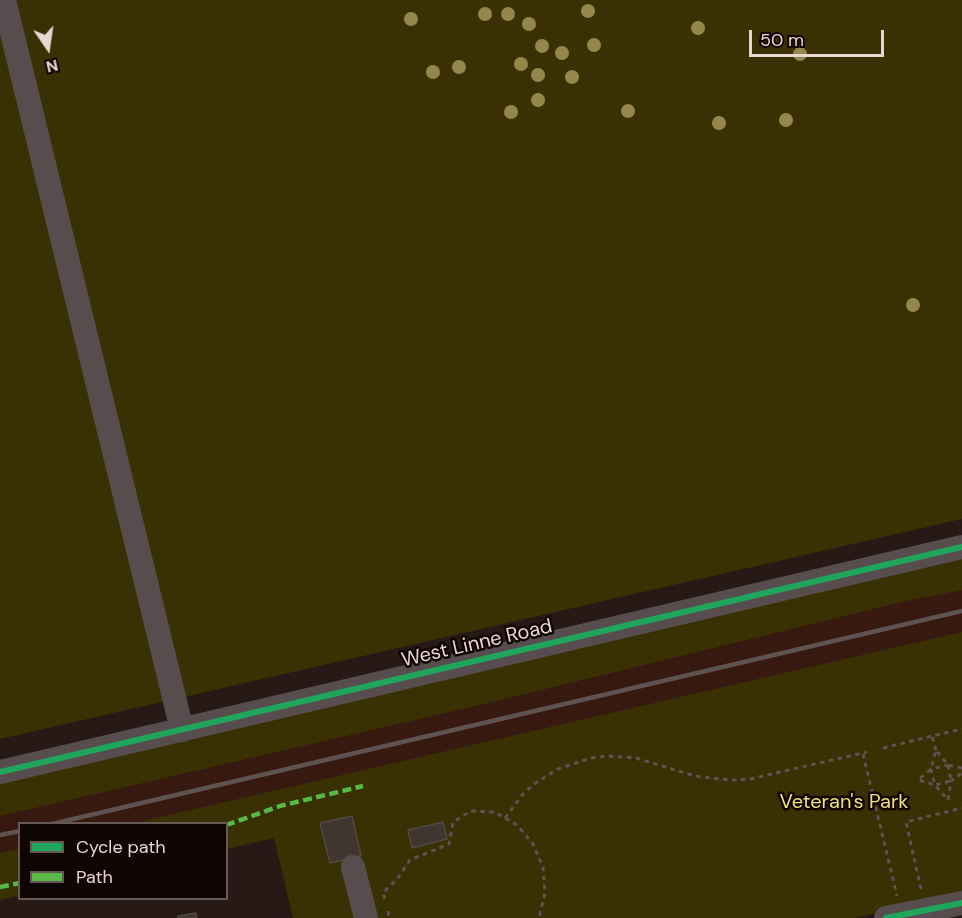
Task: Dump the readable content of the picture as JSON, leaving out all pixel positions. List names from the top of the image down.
{
  "streets": {
    "street": ["West Linne Road"]
  },
  "parks": ["Veteran's Park"],
  "legend": ["Cycle path", "Path"],
  "scale_bar": "50 m",
  "north": "bottom"
}
